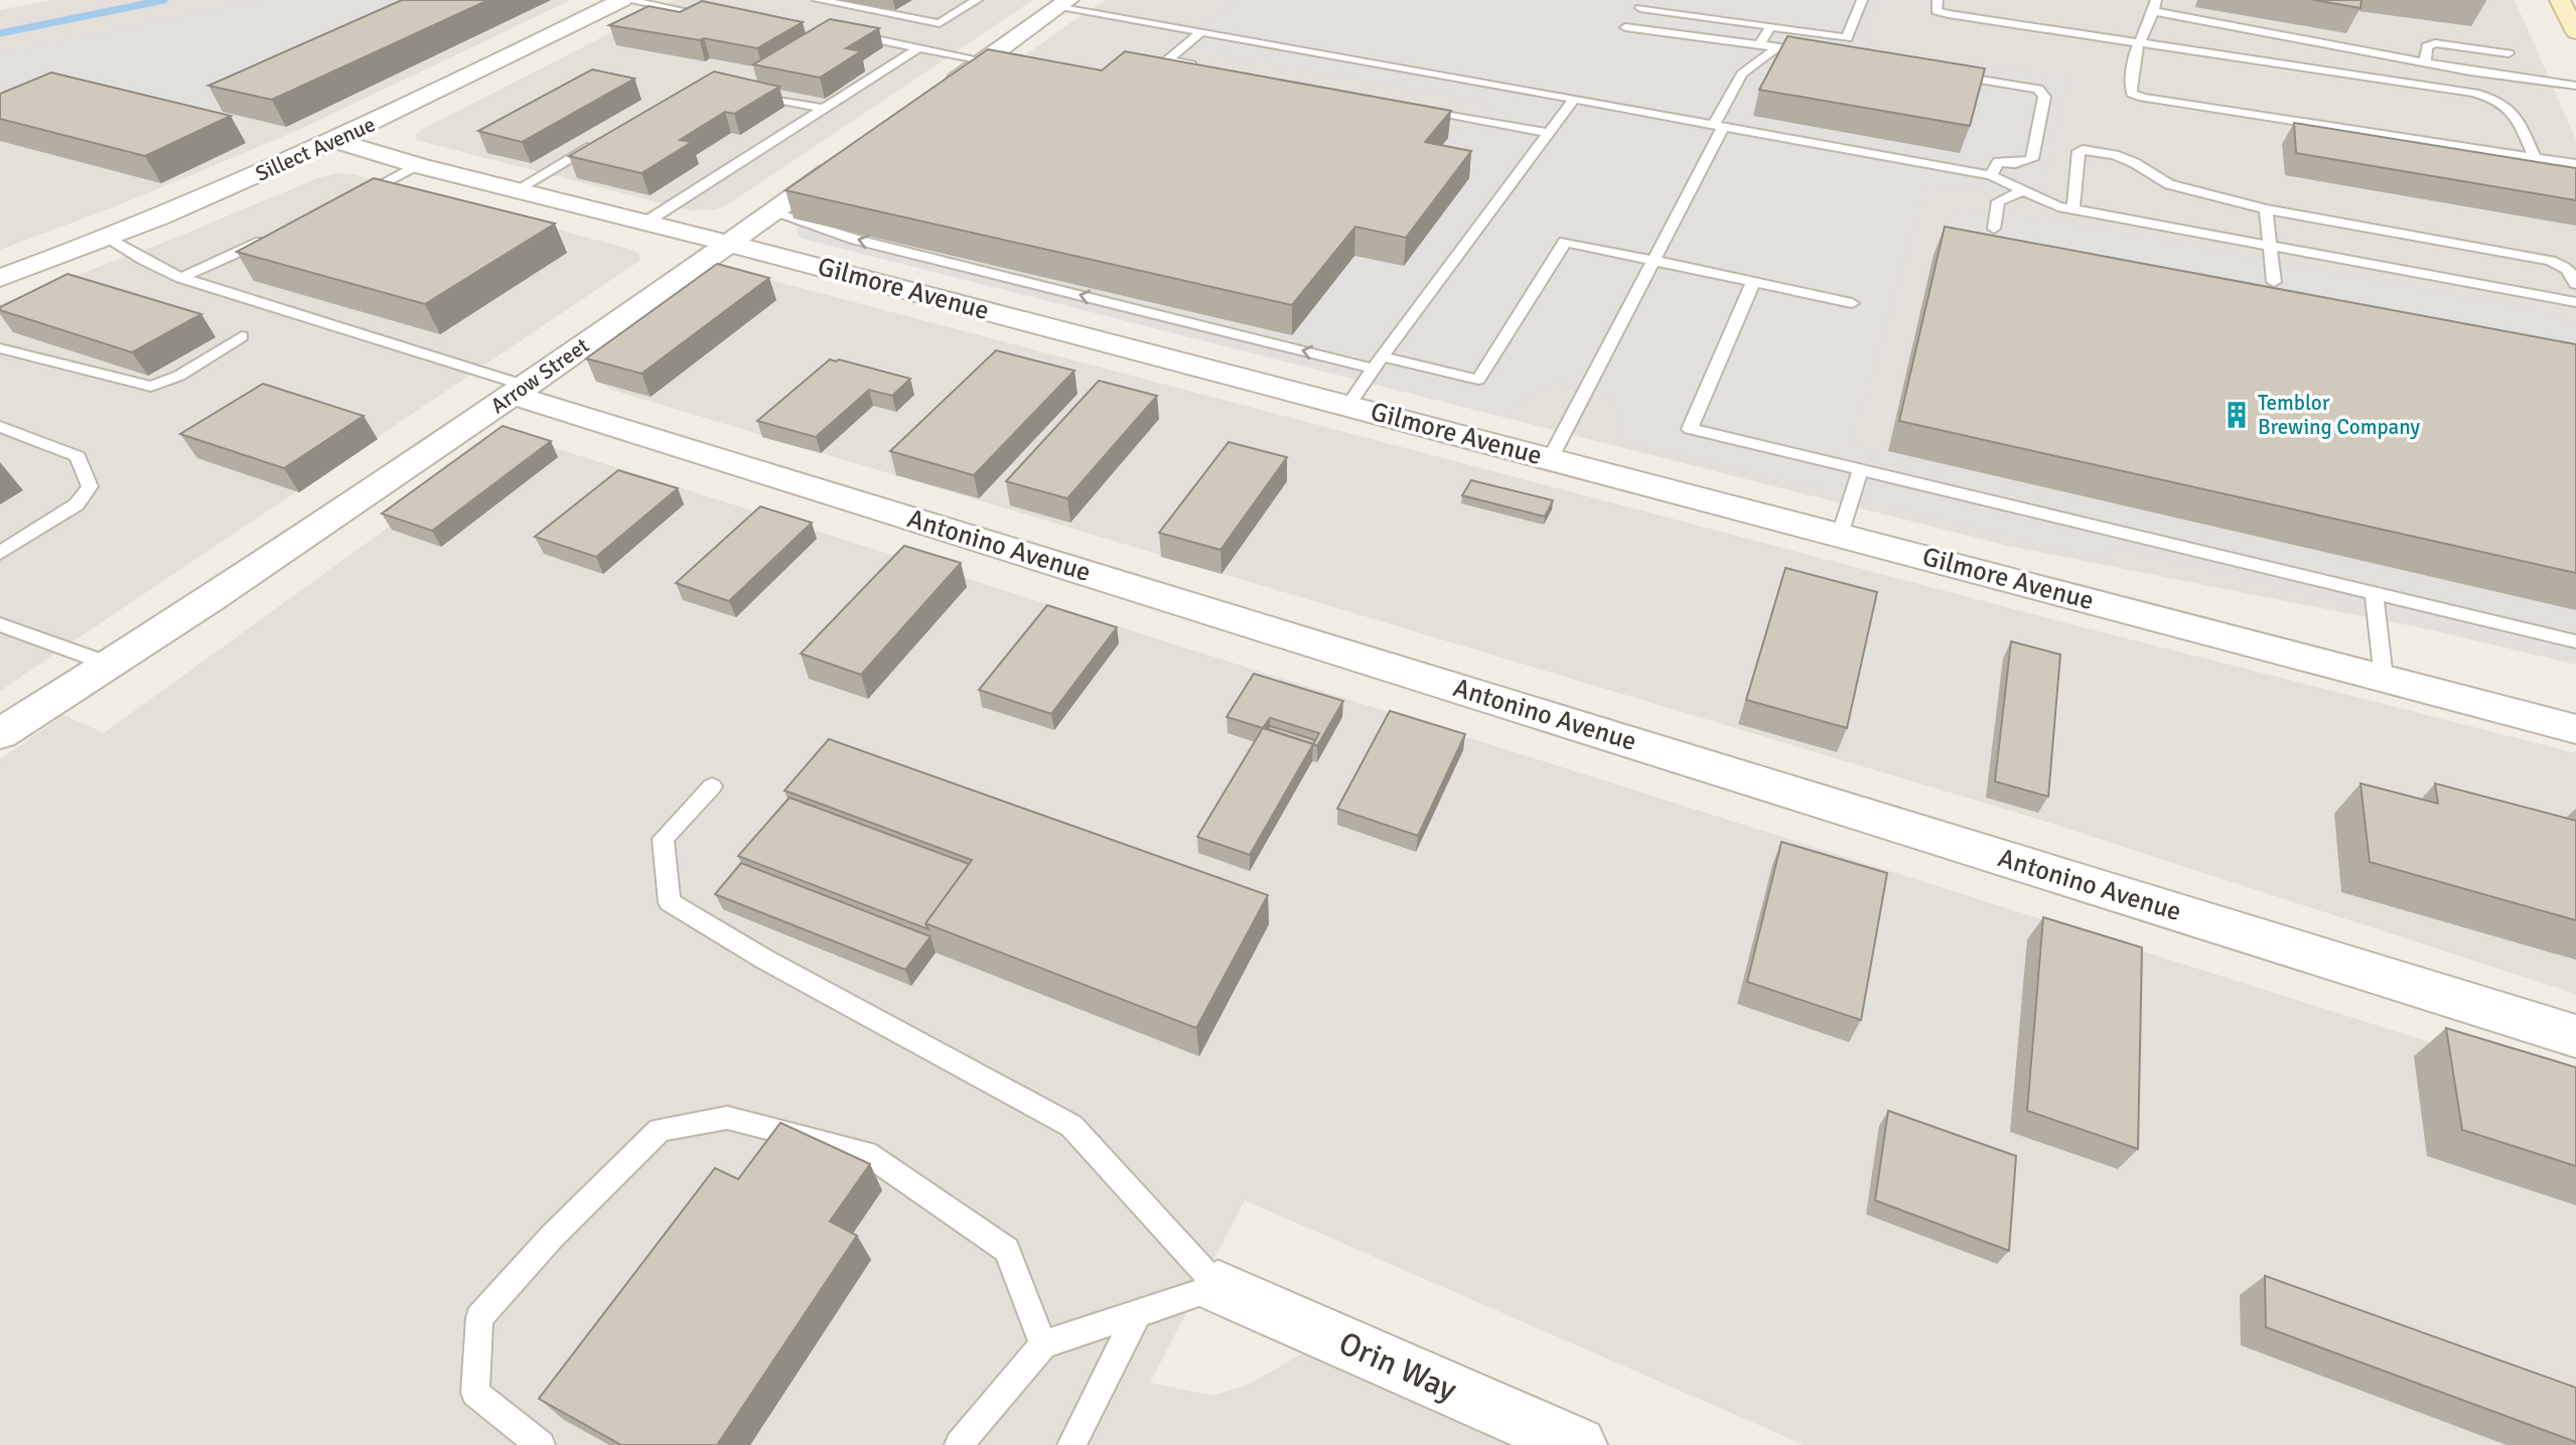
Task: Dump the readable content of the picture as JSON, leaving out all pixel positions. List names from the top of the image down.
{
  "streets": {
    "street": [
      "Sillect Avenue",
      "Gilmore Avenue",
      "Arrow Street",
      "Antonino Avenue",
      "Orin Way"
    ]
  },
  "crossings": [
    ["Sillect Avenue", "Gilmore Avenue"],
    ["Gilmore Avenue", "Arrow Street"],
    ["Arrow Street", "Antonino Avenue"]
  ],
  "places": {
    "building": ["Temblor Brewing Company"]
  }
}
